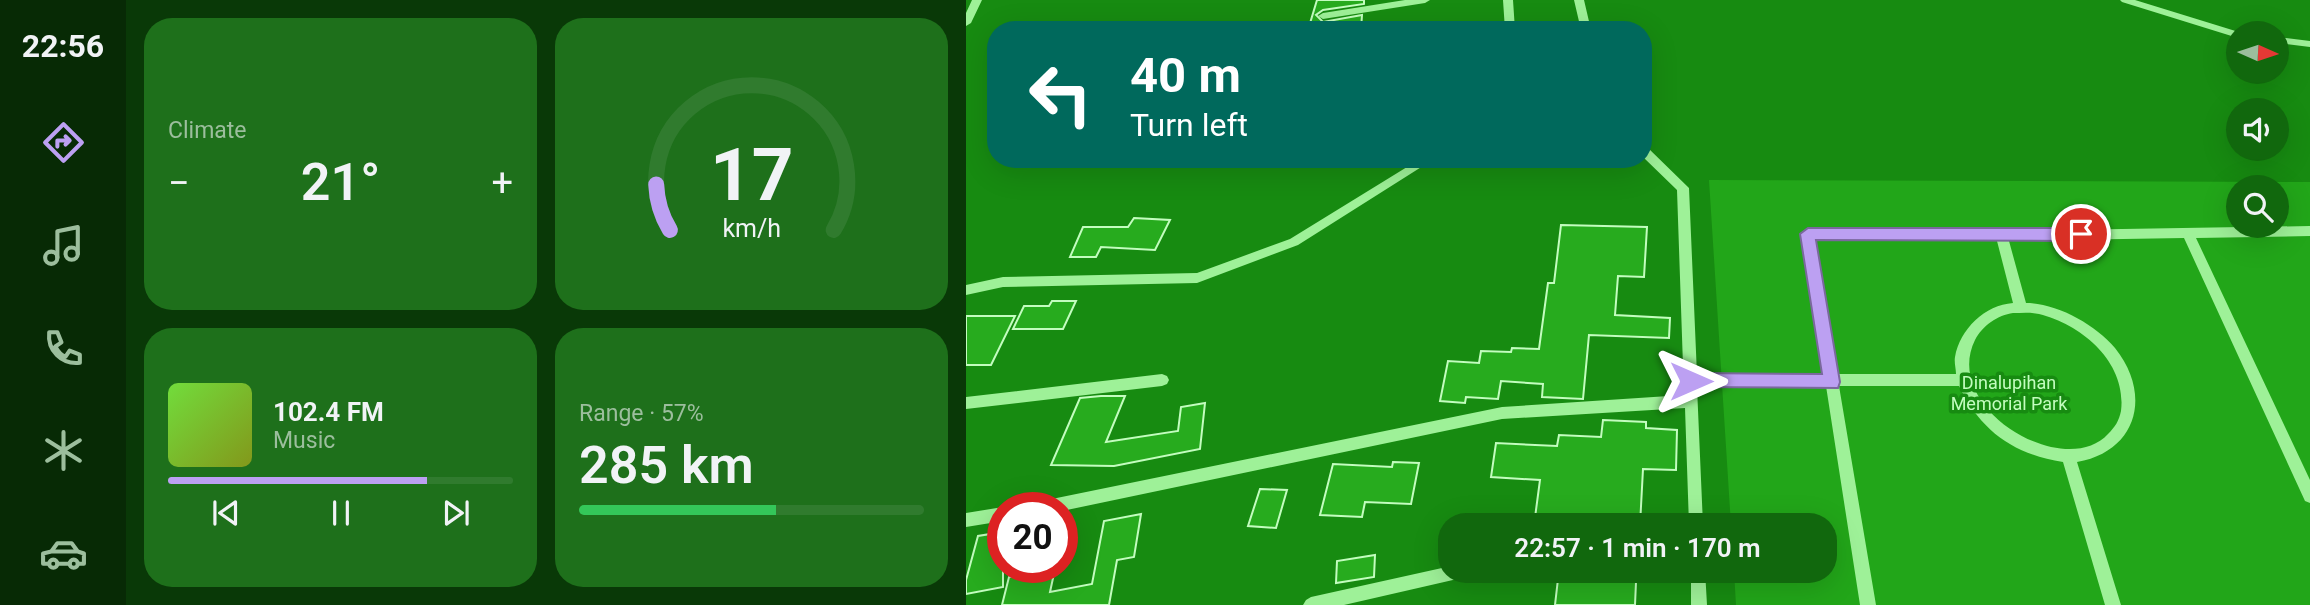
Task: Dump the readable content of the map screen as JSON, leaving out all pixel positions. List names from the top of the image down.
{
  "parks": ["Dinalupihan Memorial Park"],
  "north": "right",
  "page": {
    "tabs": "22:56",
    "tile": [
      "Climate",
      ["Range · 57%", "285 km"]
    ],
    "turn": ["40 m", "Turn left"],
    "heat": ["−", "21°", "+"],
    "song": ["102.4 FM", "Music"],
    "limit": "20",
    "trip": "22:57 · 1 min · 170 m",
    "gauge": ["17", "km/h"]
  }
}
